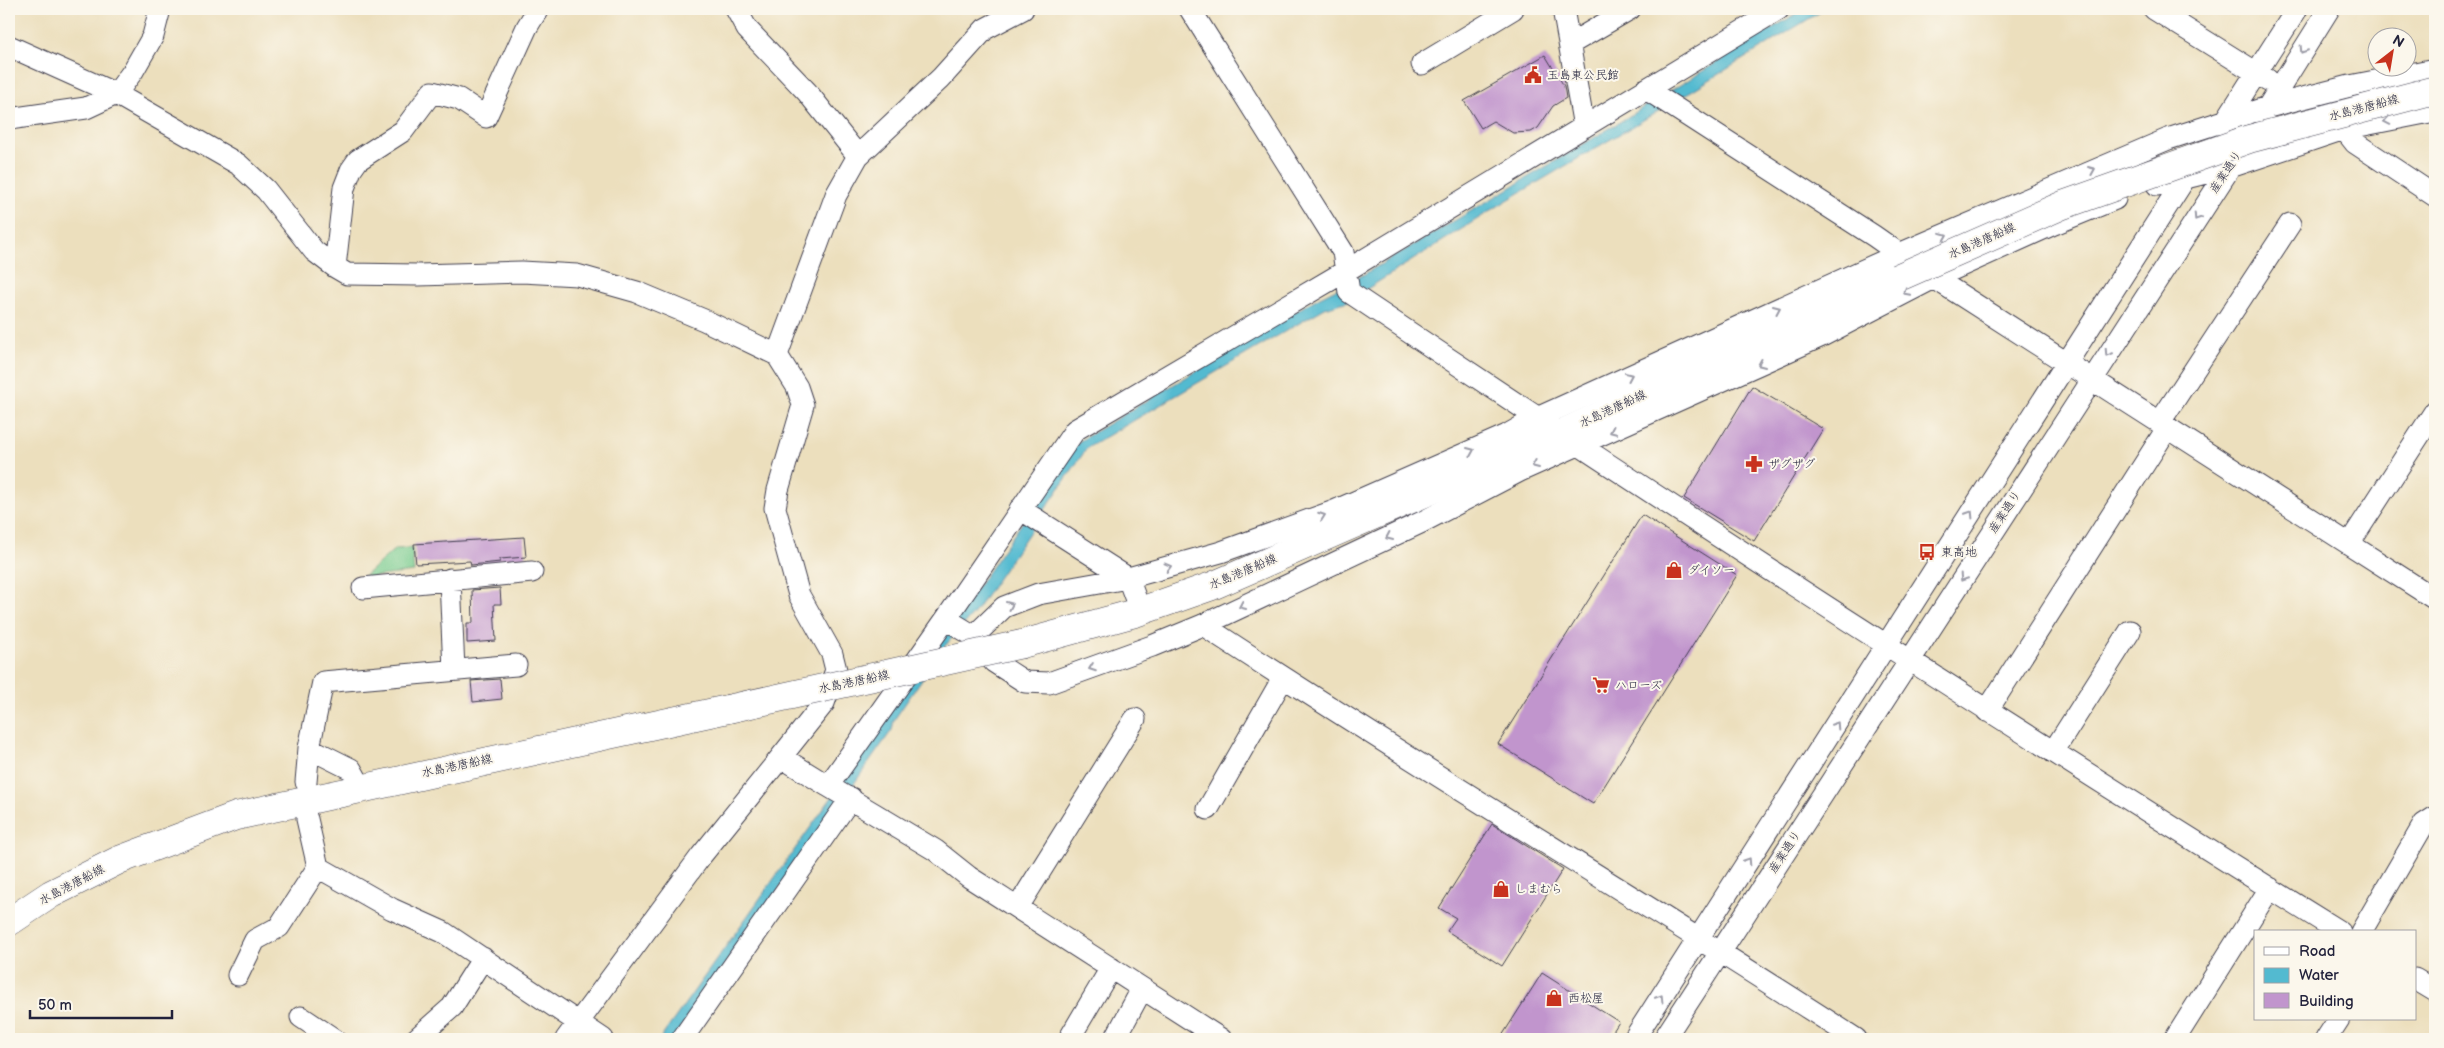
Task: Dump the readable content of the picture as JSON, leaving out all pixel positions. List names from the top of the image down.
{
  "streets": {
    "main road": ["水島港唐船線"],
    "street": ["産業通り"]
  },
  "places": {
    "public building": ["玉島東公民館"],
    "pharmacy": ["ザグザグ"],
    "bus stop": ["東高地"],
    "shop": ["ダイソー", "しまむら", "西松屋"],
    "supermarket": ["ハローズ"]
  },
  "legend": ["Road", "Water", "Building"],
  "scale_bar": "50 m",
  "north": "top right"
}
